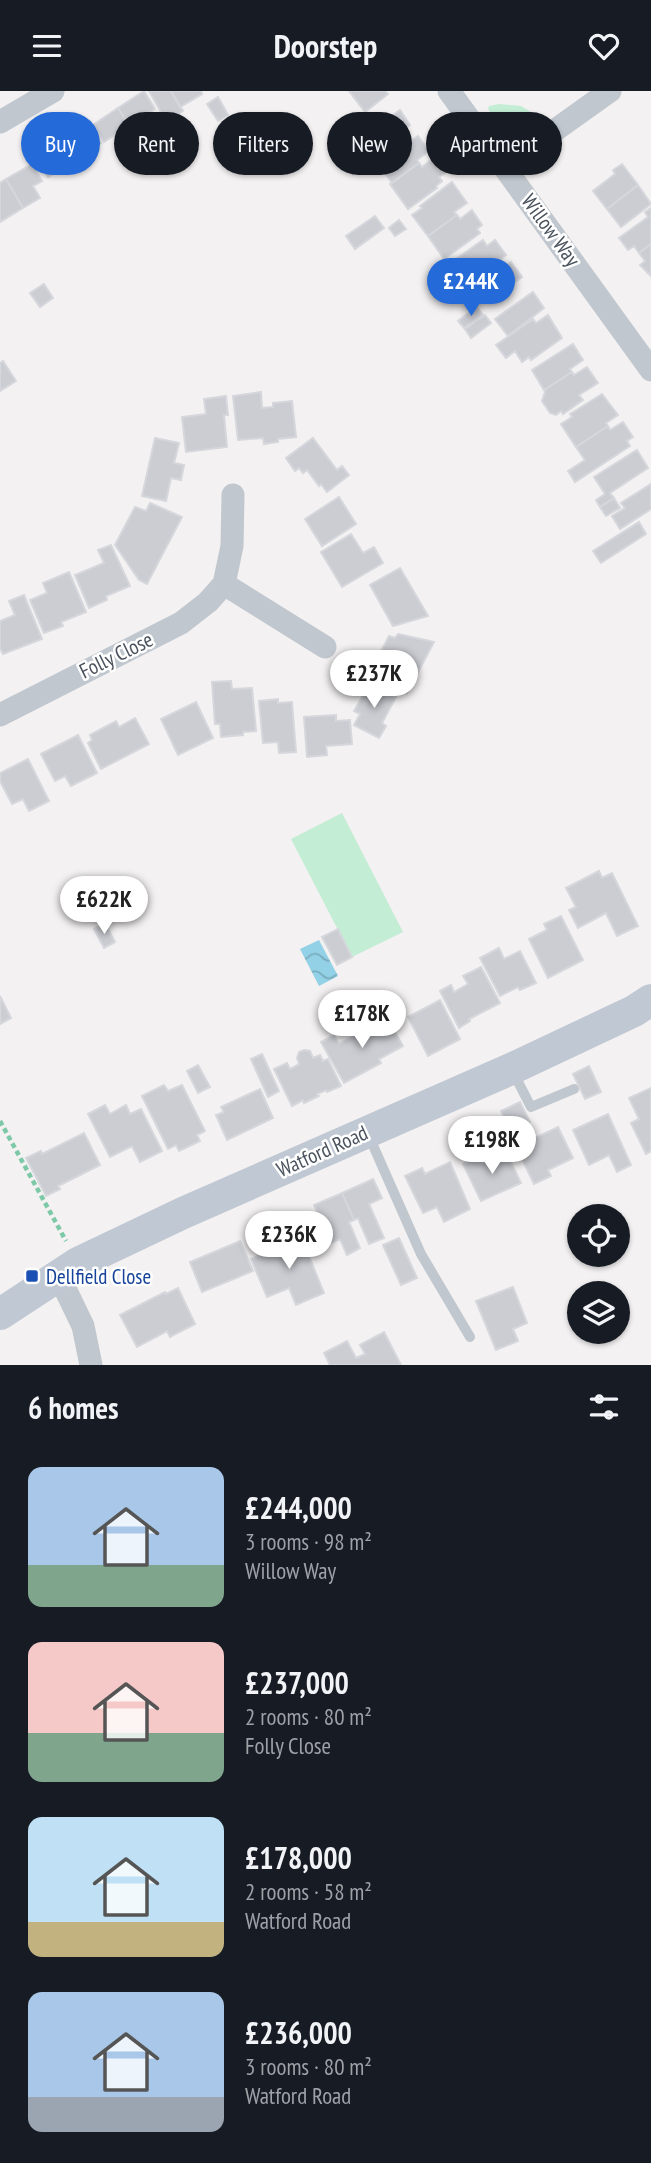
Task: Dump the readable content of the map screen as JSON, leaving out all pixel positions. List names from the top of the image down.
{
  "streets": {
    "main road": ["Watford Road"],
    "street": ["Willow Way", "Folly Close"]
  },
  "places": {
    "transit": ["Dellfield Close"]
  },
  "page": {
    "header": "Doorstep",
    "chip": [
      "Buy",
      "Rent",
      "Filters",
      "New",
      "Apartment"
    ],
    "price": [
      "£244K",
      "£237K",
      "£622K",
      "£178K",
      "£198K",
      "£236K"
    ],
    "heading": "6 homes",
    "list": [
      {
        "name": "£244,000",
        "note": "3 rooms · 98 m² · Willow Way"
      },
      {
        "name": "£237,000",
        "note": "2 rooms · 80 m² · Folly Close"
      },
      {
        "name": "£178,000",
        "note": "2 rooms · 58 m² · Watford Road"
      },
      {
        "name": "£236,000",
        "note": "3 rooms · 80 m² · Watford Road"
      }
    ]
  }
}
